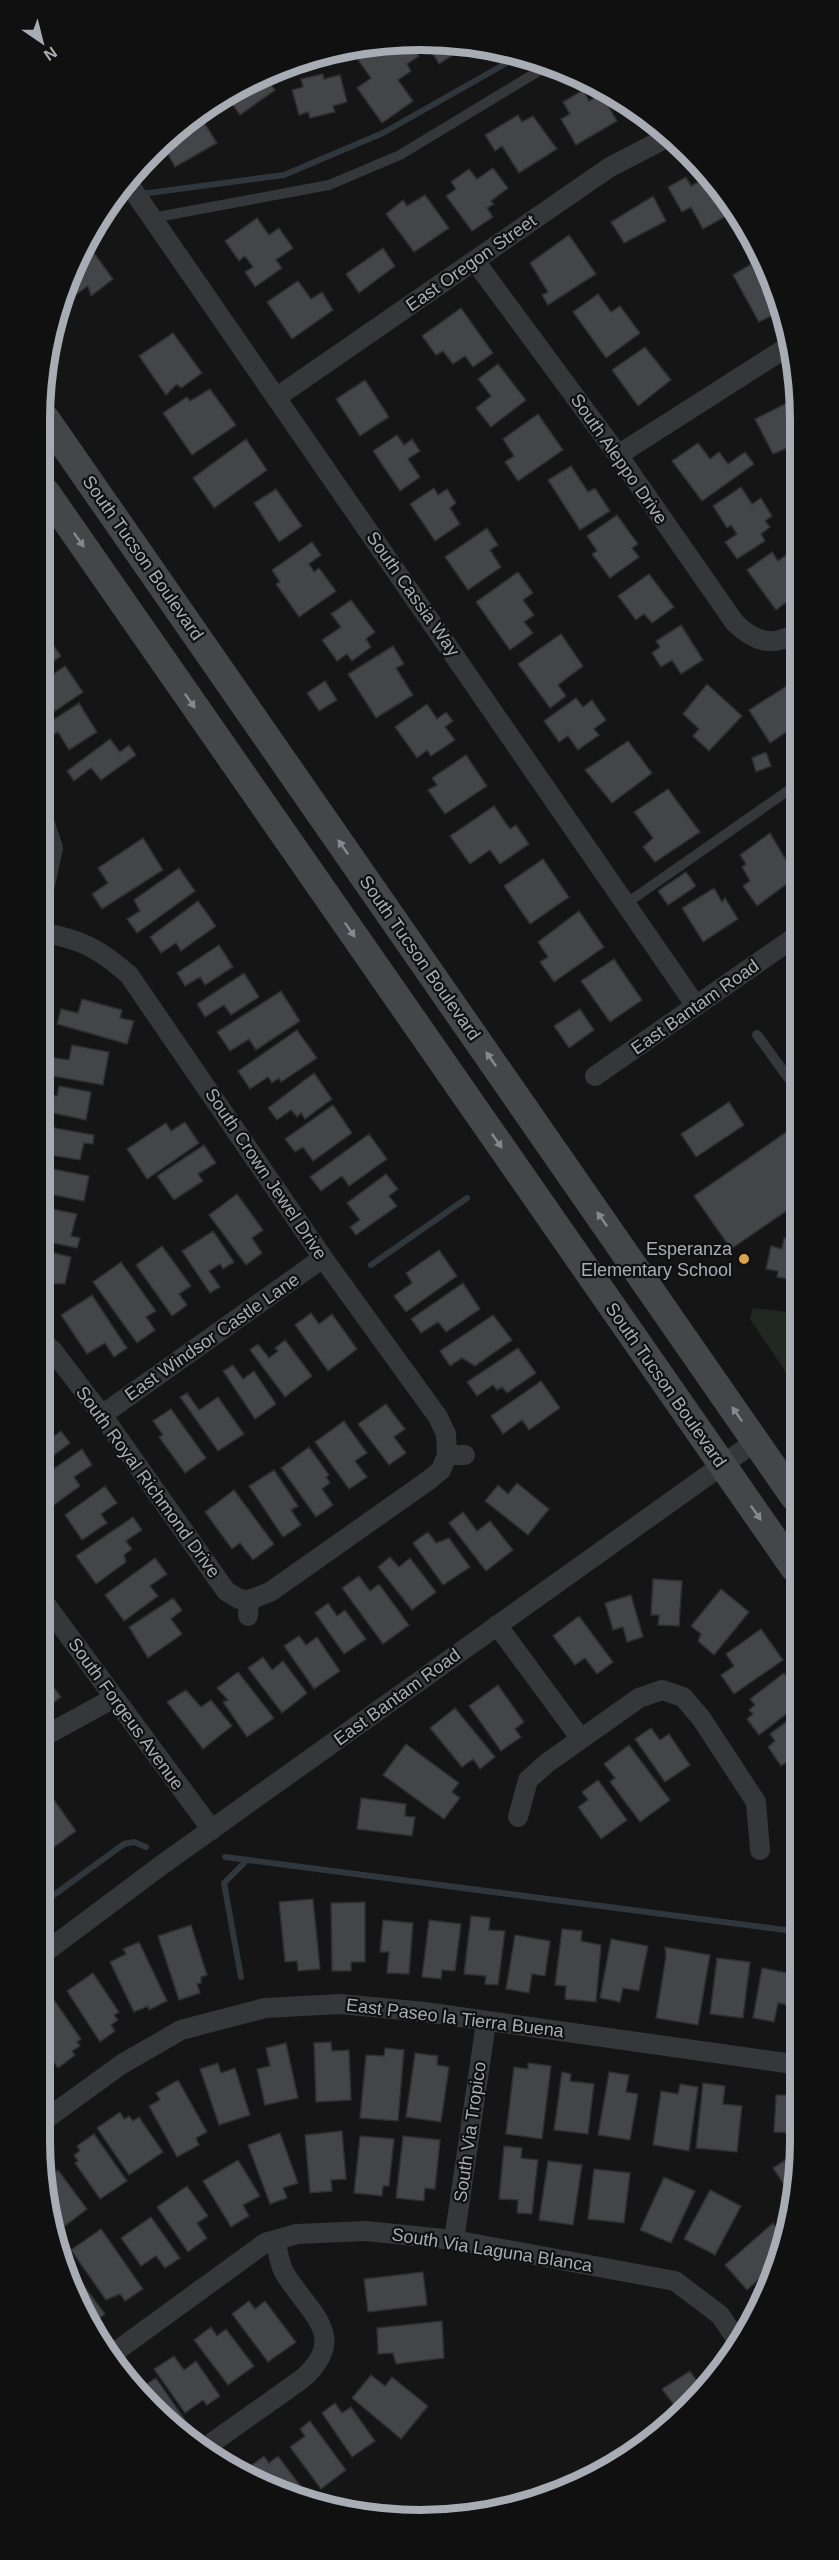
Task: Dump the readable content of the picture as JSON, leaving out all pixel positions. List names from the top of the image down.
{
  "streets": {
    "main road": ["South Tucson Boulevard"],
    "street": [
      "East Oregon Street",
      "South Aleppo Drive",
      "South Cassia Way",
      "East Bantam Road",
      "South Crown Jewel Drive",
      "East Windsor Castle Lane",
      "South Royal Richmond Drive",
      "South Forgeus Avenue",
      "East Paseo la Tierra Buena",
      "South Via Tropico",
      "South Via Laguna Blanca"
    ]
  },
  "crossings": [
    ["East Oregon Street", "South Aleppo Drive"],
    ["East Oregon Street", "South Cassia Way"],
    ["South Tucson Boulevard", "East Bantam Road"],
    ["South Cassia Way", "East Bantam Road"],
    ["East Bantam Road", "South Forgeus Avenue"],
    ["South Crown Jewel Drive", "East Windsor Castle Lane"],
    ["South Crown Jewel Drive", "South Royal Richmond Drive"],
    ["East Windsor Castle Lane", "South Royal Richmond Drive"],
    ["East Paseo la Tierra Buena", "South Via Tropico"],
    ["South Via Tropico", "South Via Laguna Blanca"]
  ],
  "places": ["Esperanza Elementary School"],
  "north": "bottom right"
}
